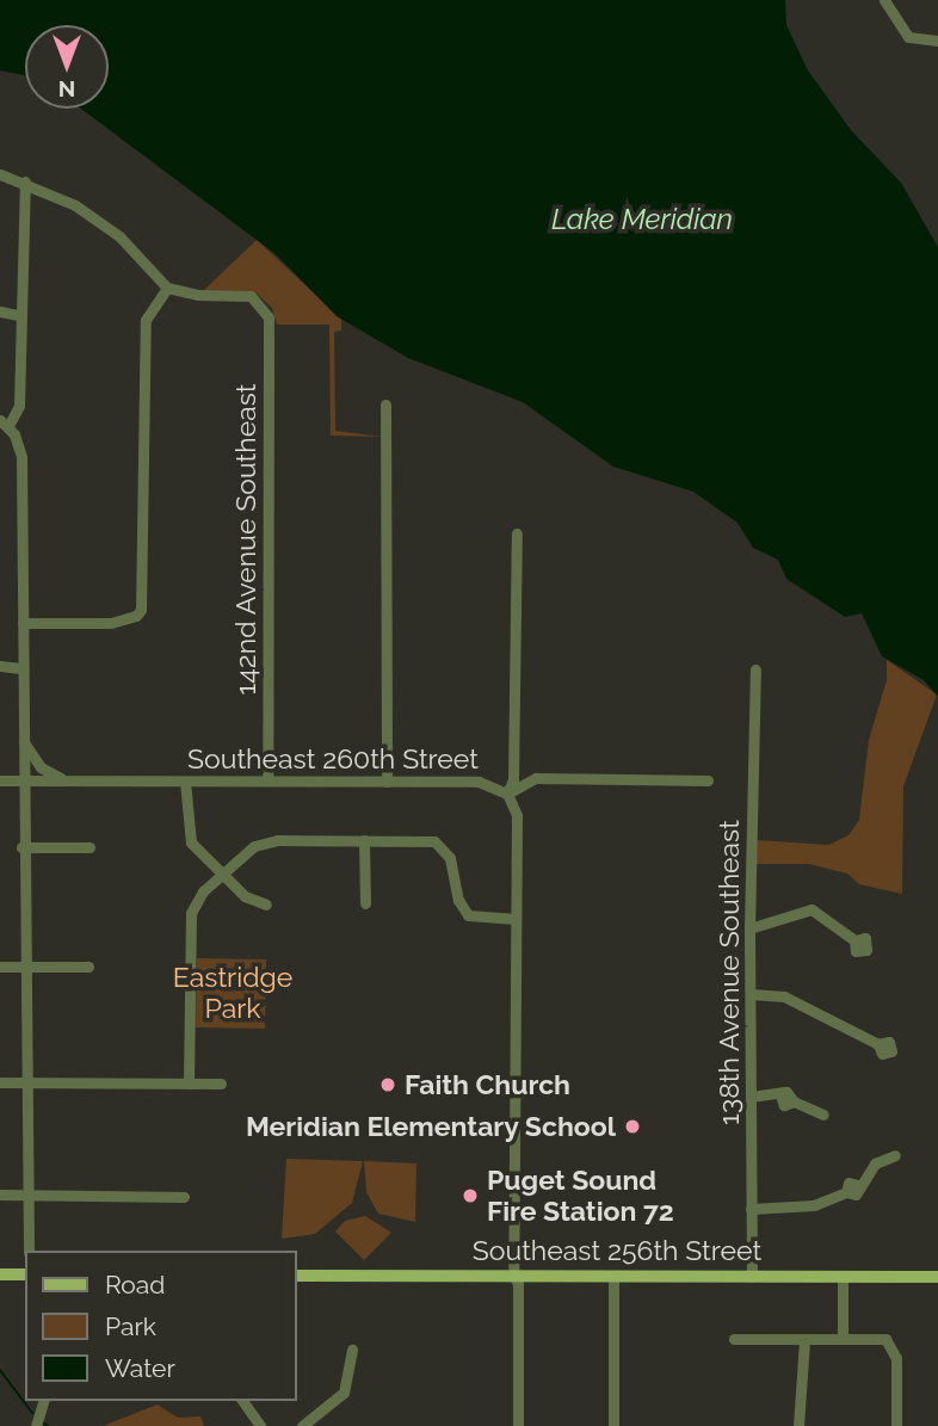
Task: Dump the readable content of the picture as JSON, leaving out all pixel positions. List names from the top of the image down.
{
  "streets": {
    "main road": ["Southeast 256th Street"],
    "street": ["142nd Avenue Southeast", "Southeast 260th Street", "138th Avenue Southeast"]
  },
  "crossings": [
    ["142nd Avenue Southeast", "Southeast 260th Street"],
    ["138th Avenue Southeast", "Southeast 256th Street"]
  ],
  "water": ["Lake Meridian"],
  "parks": ["Eastridge Park"],
  "places": ["Faith Church", "Meridian Elementary School", "Puget Sound Fire Station 72"],
  "legend": ["Road", "Park", "Water"],
  "north": "bottom"
}
